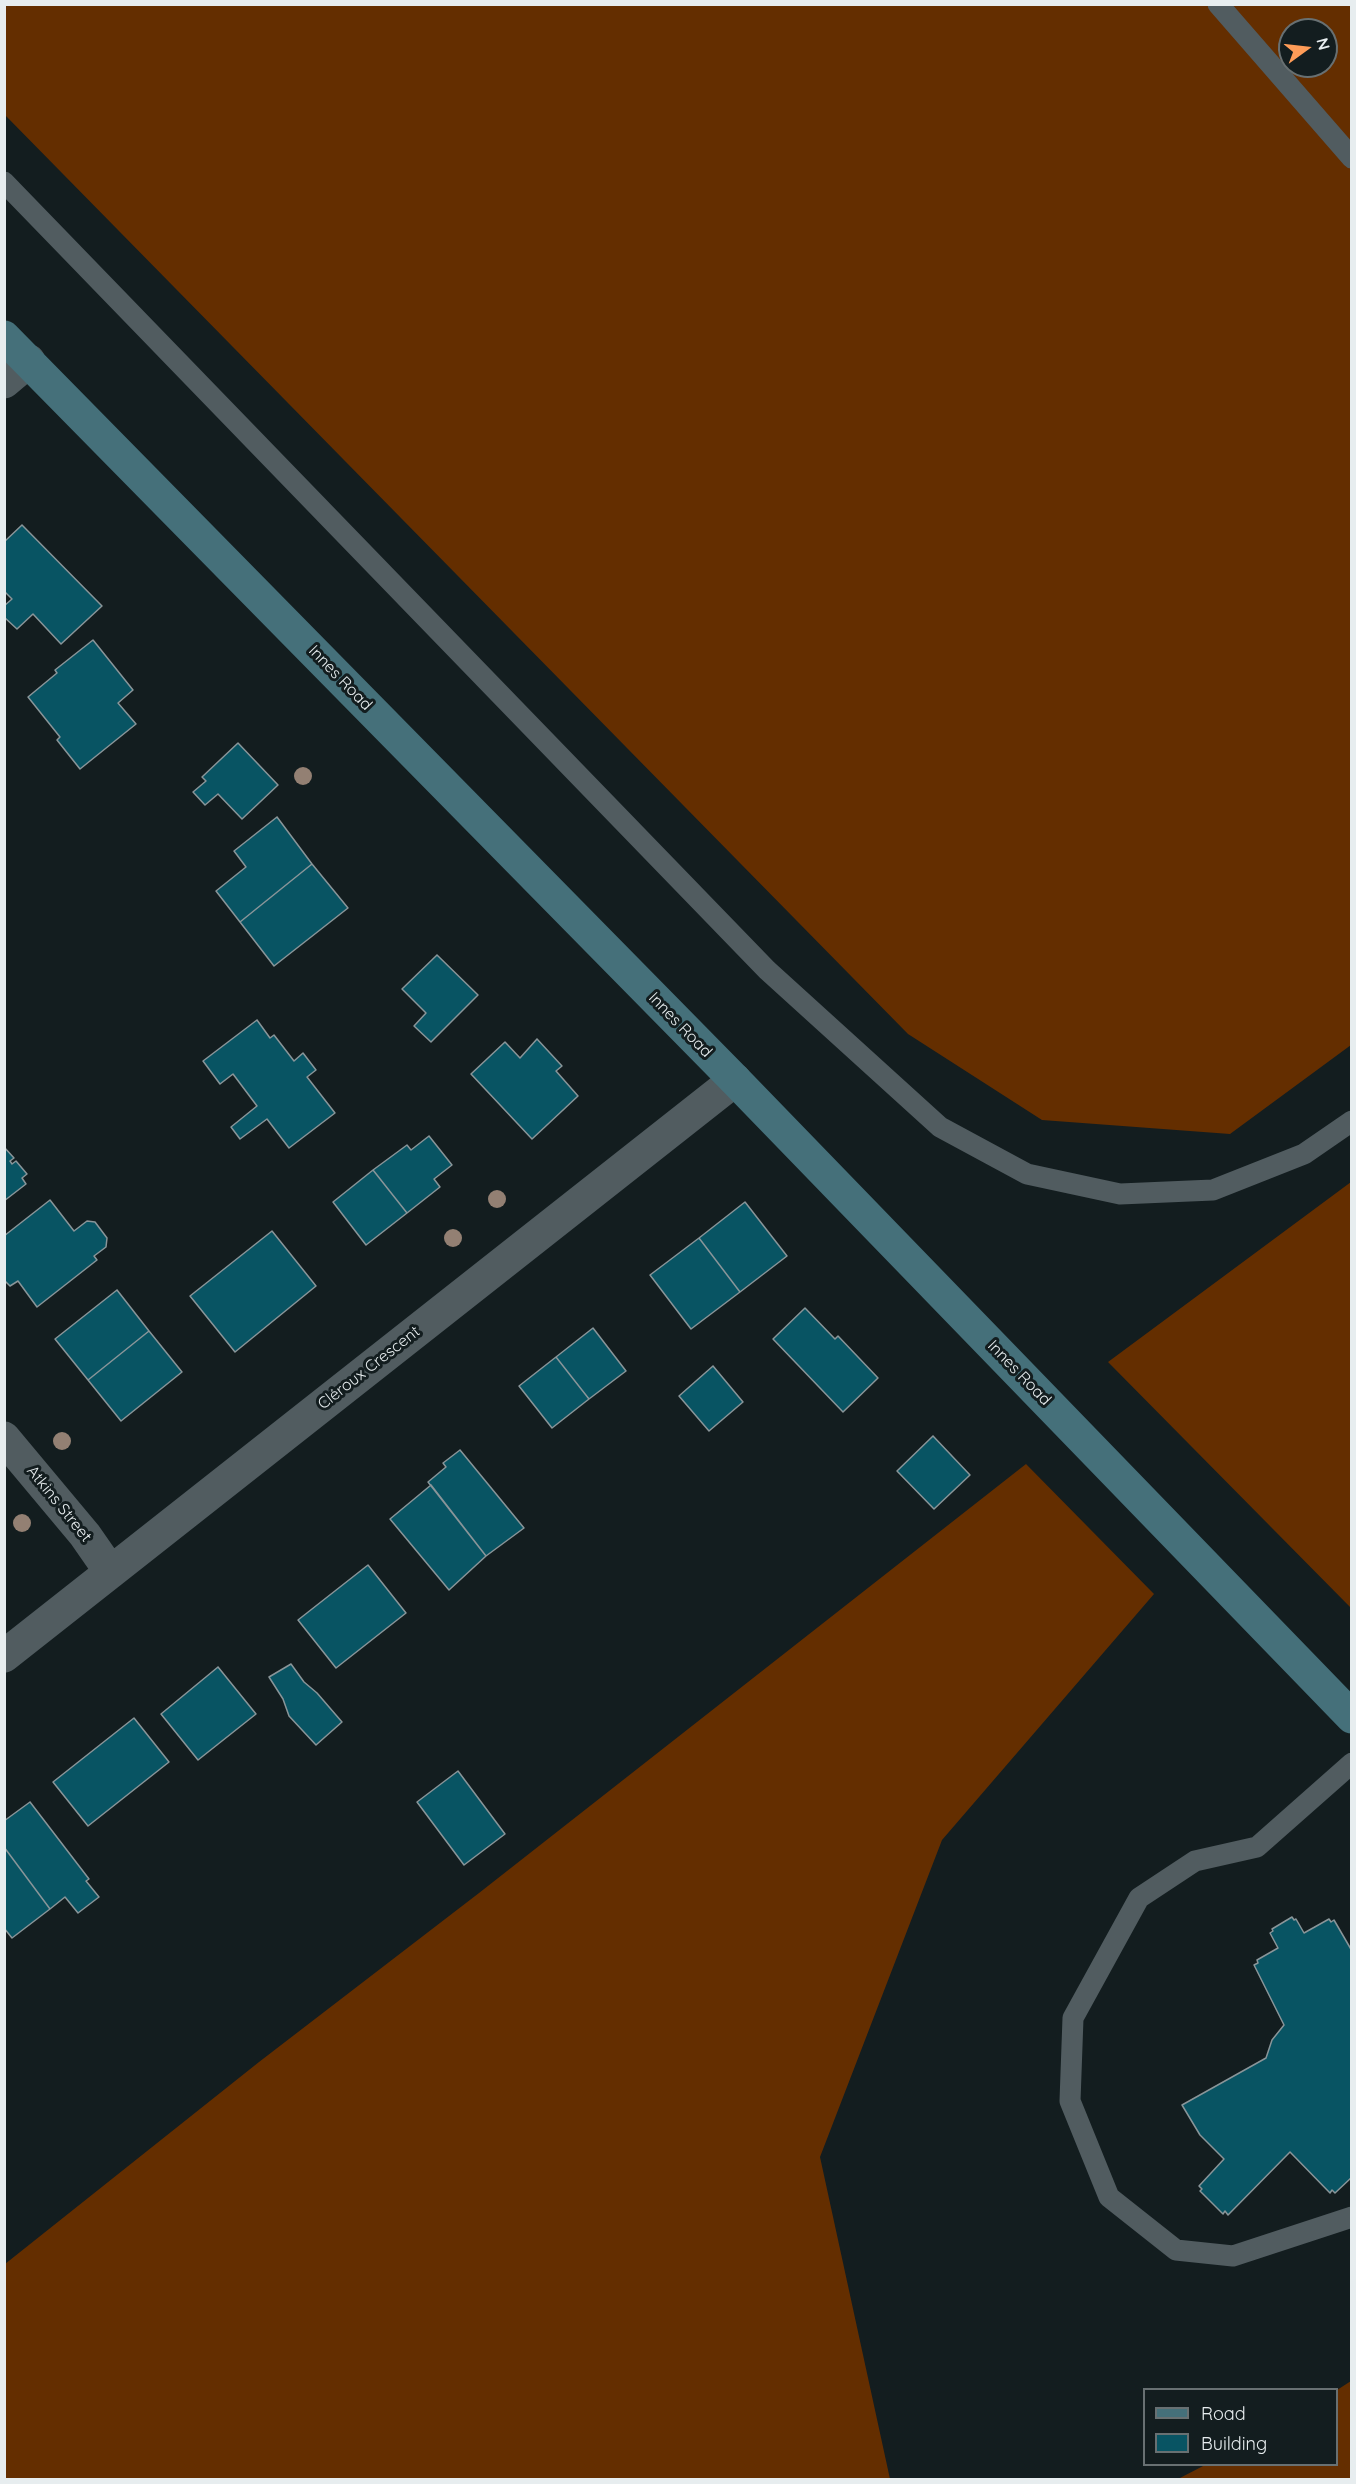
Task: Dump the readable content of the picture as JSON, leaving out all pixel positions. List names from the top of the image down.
{
  "streets": {
    "street": ["Innes Road", "Cléroux Crescent", "Atkins Street"]
  },
  "crossings": [
    ["Innes Road", "Cléroux Crescent"],
    ["Cléroux Crescent", "Atkins Street"]
  ],
  "legend": ["Road", "Building"],
  "north": "right"
}
